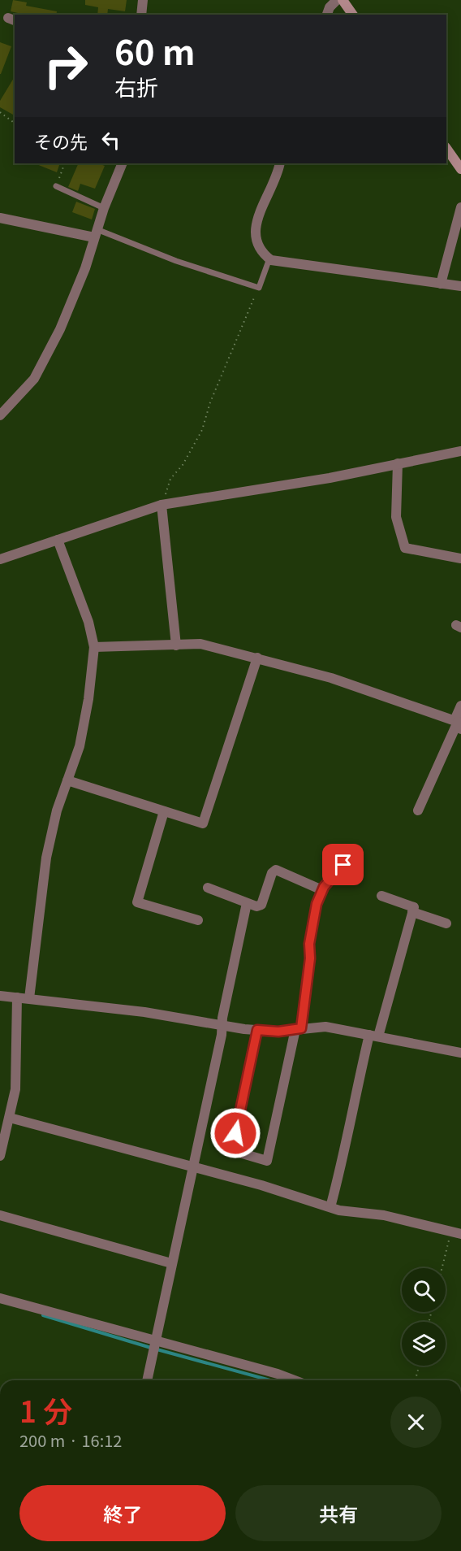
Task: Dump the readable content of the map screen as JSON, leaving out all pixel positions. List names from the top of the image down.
{
  "page": {
    "turn": ["60 m", "右折"],
    "then": "その先",
    "heading": ["1 分", "200 m · 16:12"],
    "buttons": ["終了", "共有"]
  }
}
